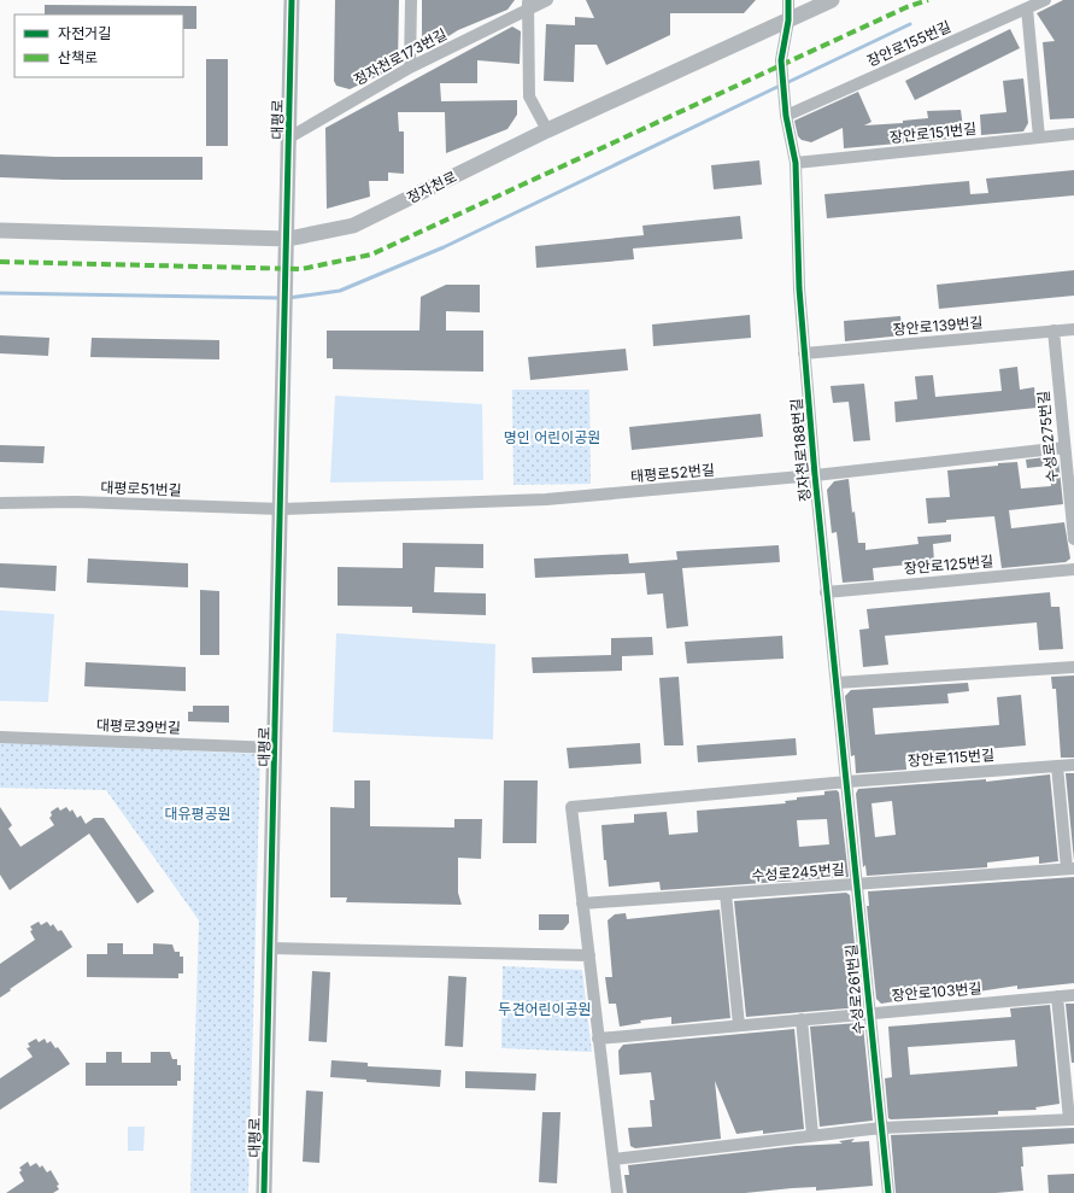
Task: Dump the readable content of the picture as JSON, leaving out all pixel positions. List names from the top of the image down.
{
  "streets": {
    "street": [
      "장안로155번길",
      "정자천로173번길",
      "대평로",
      "장안로151번길",
      "정자천로",
      "장안로139번길",
      "수성로275번길",
      "정자천로188번길",
      "태평로52번길",
      "대평로51번길",
      "장안로125번길",
      "대평로39번길",
      "장안로115번길",
      "수성로245번길",
      "수성로261번길",
      "장안로103번길"
    ]
  },
  "crossings": [
    ["장안로155번길", "정자천로188번길"],
    ["정자천로173번길", "대평로"],
    ["대평로", "정자천로"],
    ["대평로", "태평로52번길"],
    ["대평로", "대평로51번길"],
    ["대평로", "대평로39번길"],
    ["장안로151번길", "정자천로188번길"],
    ["정자천로", "정자천로188번길"],
    ["장안로139번길", "수성로275번길"],
    ["장안로139번길", "정자천로188번길"],
    ["수성로275번길", "태평로52번길"],
    ["정자천로188번길", "태평로52번길"],
    ["정자천로188번길", "장안로125번길"],
    ["정자천로188번길", "장안로115번길"],
    ["정자천로188번길", "수성로261번길"],
    ["태평로52번길", "대평로51번길"],
    ["장안로115번길", "수성로261번길"],
    ["수성로245번길", "수성로261번길"],
    ["수성로261번길", "장안로103번길"]
  ],
  "parks": ["명인 어린이공원", "대유평공원", "두견어린이공원"],
  "legend": ["자전거길", "산책로"]
}
